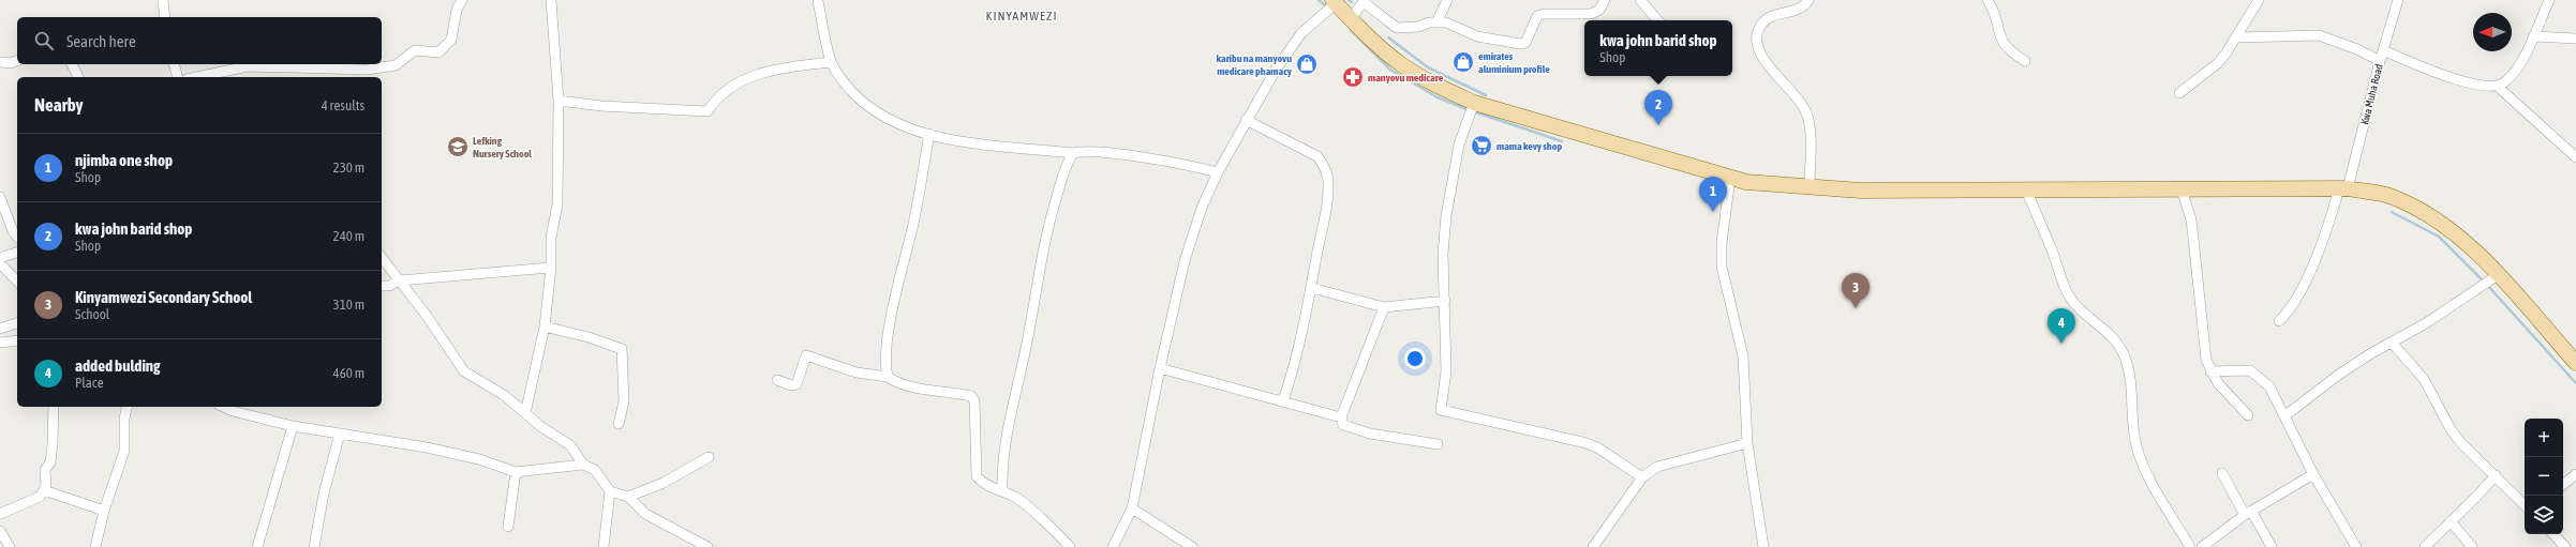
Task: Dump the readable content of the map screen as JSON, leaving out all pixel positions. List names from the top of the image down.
{
  "streets": {
    "street": ["Kwa Muha Road"]
  },
  "districts": ["KINYAMWEZI"],
  "places": {
    "shop": ["emirates aluminium profile", "karibu na manyovu medicare phamacy"],
    "pharmacy": ["manyovu medicare"],
    "supermarket": ["mama kevy shop"],
    "school or university": ["Lefking Nursery School"]
  },
  "north": "left",
  "page": {
    "search": "Search here",
    "popup": ["kwa john barid shop", "Shop"],
    "heading": ["Nearby", "4 results"],
    "pins": [
      "2",
      "1",
      "3",
      "4"
    ],
    "list": [
      {
        "mark": "1",
        "name": "njimba one shop",
        "note": "Shop",
        "value": "230 m"
      },
      {
        "mark": "2",
        "name": "kwa john barid shop",
        "note": "Shop",
        "value": "240 m"
      },
      {
        "mark": "3",
        "name": "Kinyamwezi Secondary School",
        "note": "School",
        "value": "310 m"
      },
      {
        "mark": "4",
        "name": "added bulding",
        "note": "Place",
        "value": "460 m"
      }
    ],
    "map_buttons": ["+", "−"]
  }
}
